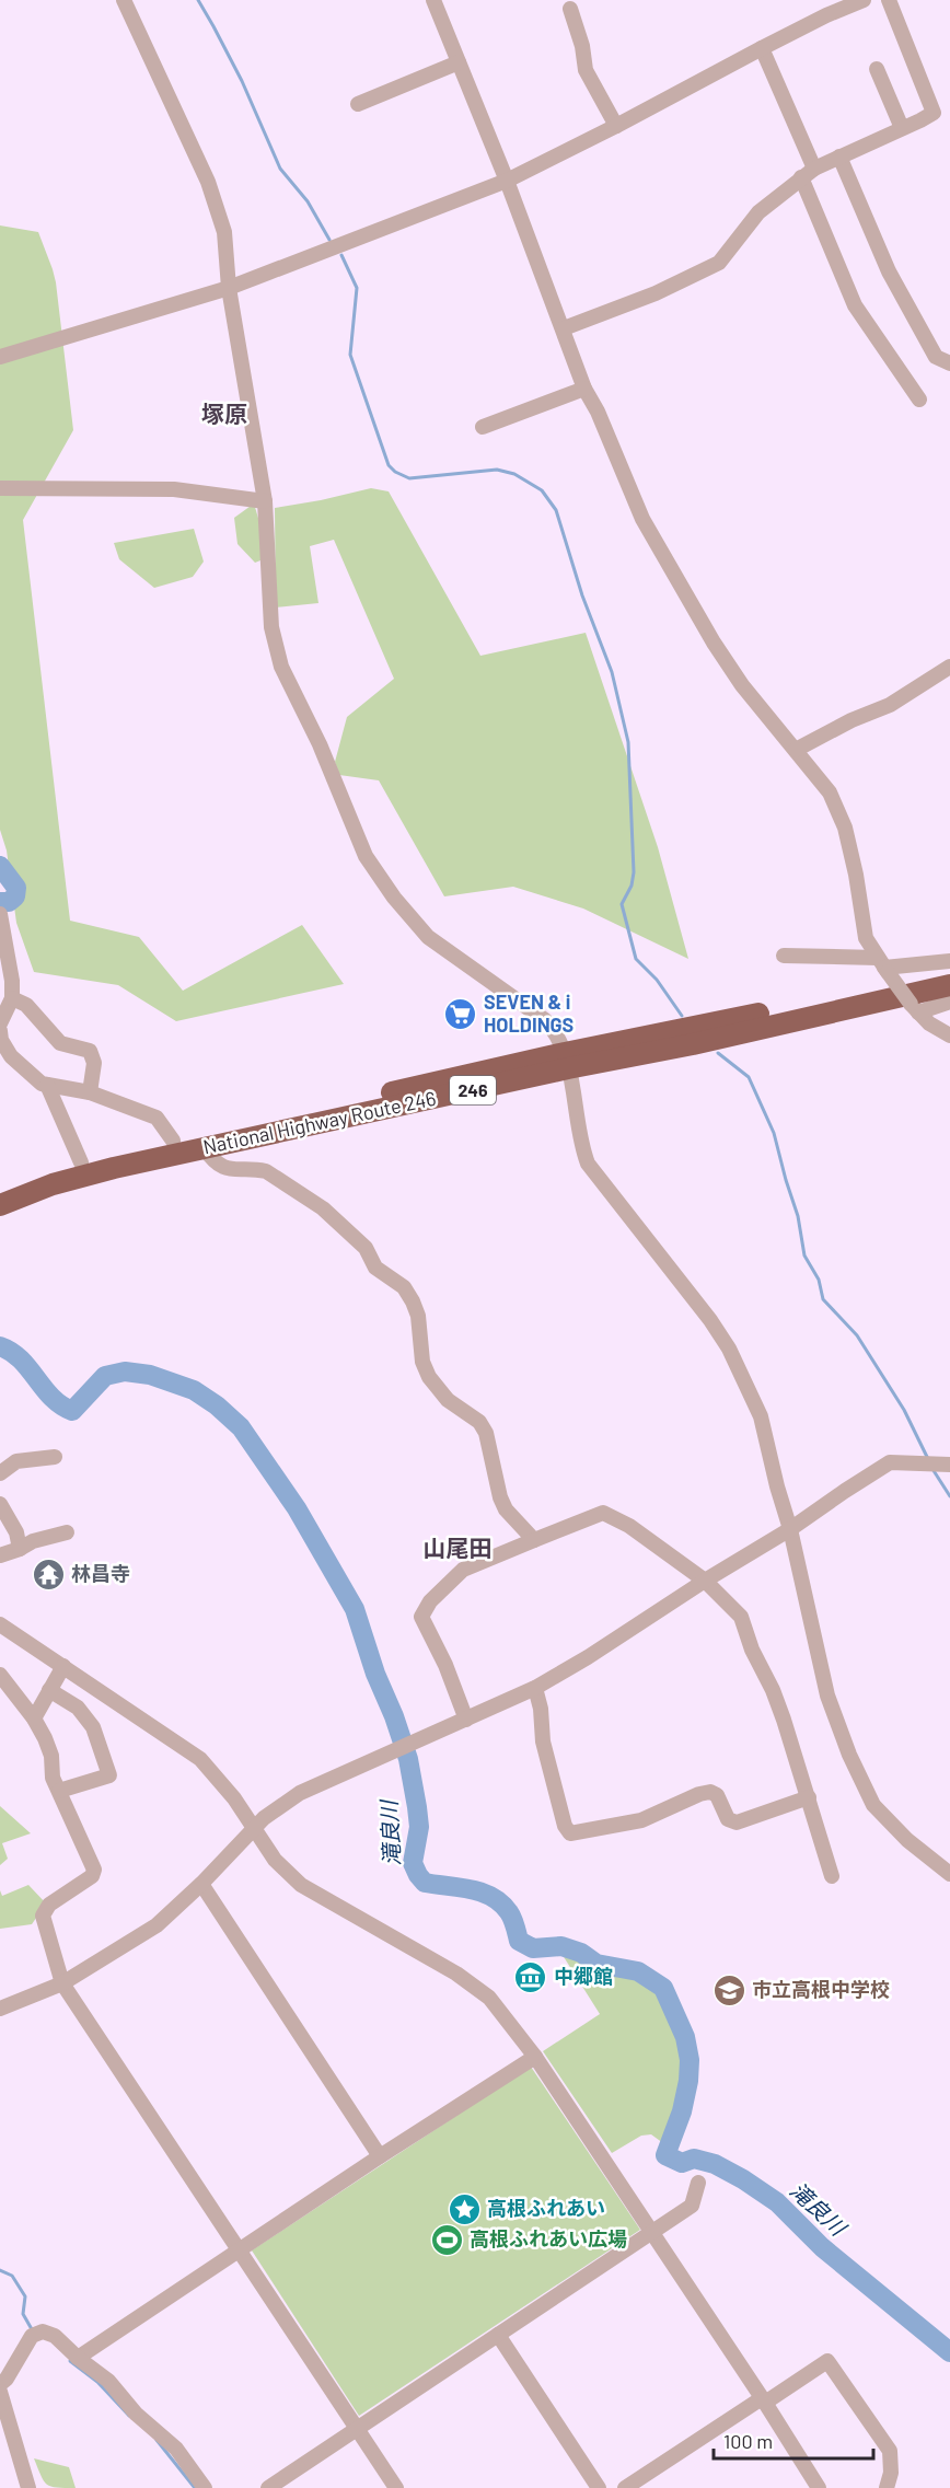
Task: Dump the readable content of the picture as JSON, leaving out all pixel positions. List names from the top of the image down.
{
  "streets": {
    "highway": ["246", "National Highway Route 246"]
  },
  "districts": ["塚原", "山尾田"],
  "water": ["滝良川"],
  "places": {
    "supermarket": ["SEVEN & i HOLDINGS"],
    "temple": ["林昌寺"],
    "museum": ["中郷館"],
    "school or university": ["市立高根中学校"],
    "place": ["高根ふれあい"],
    "sports": ["高根ふれあい広場"]
  },
  "scale_bar": "100 m"
}
